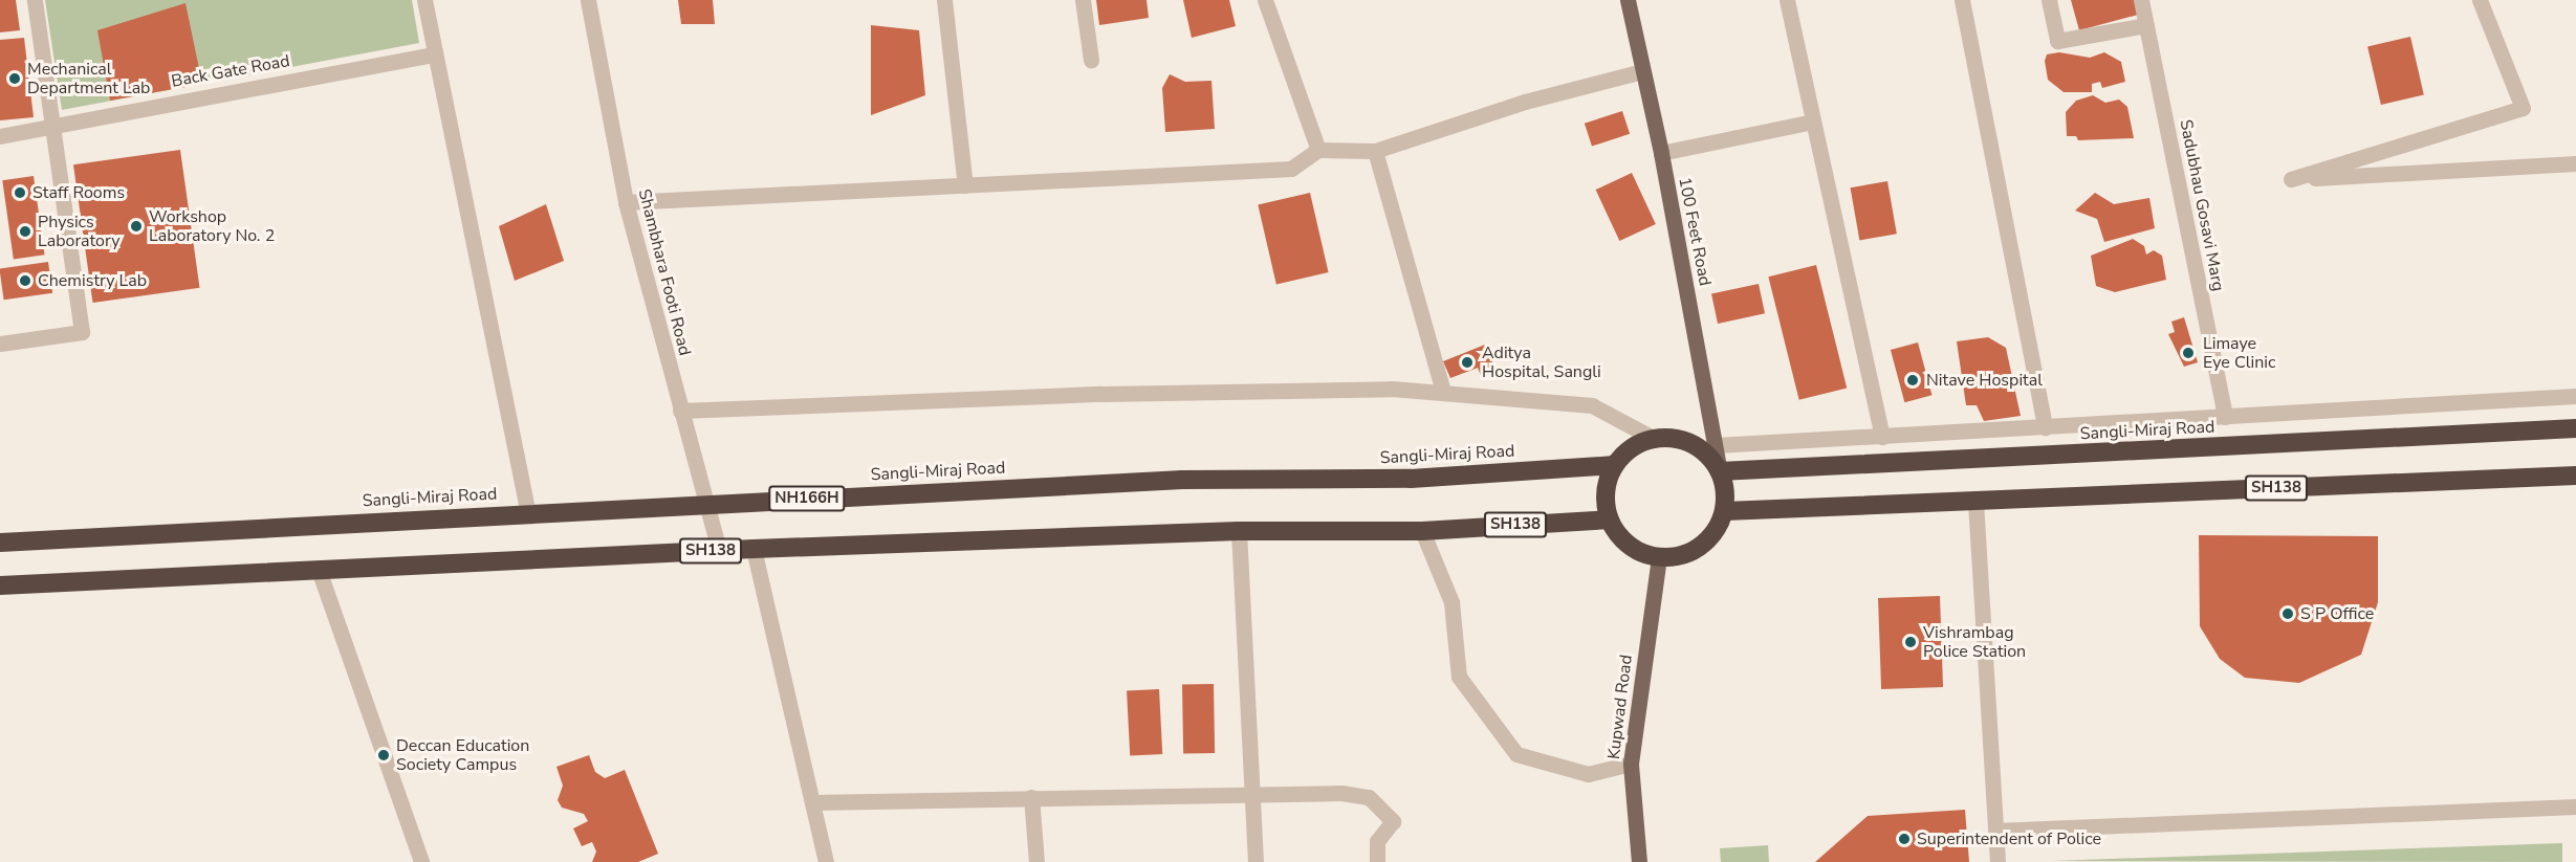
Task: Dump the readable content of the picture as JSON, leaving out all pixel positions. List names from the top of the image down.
{
  "streets": {
    "highway": ["Sangli-Miraj Road", "SH138", "NH166H"],
    "main road": ["100 Feet Road", "Kupwad Road"],
    "street": ["Back Gate Road", "Sadubhau Gosavi Marg", "Shambhara Footi Road"]
  },
  "crossings": [
    ["100 Feet Road", "Sangli-Miraj Road"],
    ["100 Feet Road", "SH138"],
    ["100 Feet Road", "Kupwad Road"],
    ["Shambhara Footi Road", "Sangli-Miraj Road"],
    ["Shambhara Footi Road", "SH138"],
    ["Sangli-Miraj Road", "SH138"],
    ["Sangli-Miraj Road", "Kupwad Road"],
    ["SH138", "Kupwad Road"]
  ],
  "places": [
    "Mechanical Department Lab",
    "Staff Rooms",
    "Workshop Laboratory No. 2",
    "Physics Laboratory",
    "Chemistry Lab",
    "Limaye Eye Clinic",
    "Aditya Hospital, Sangli",
    "Nitave Hospital",
    "S P Office",
    "Vishrambag Police Station",
    "Deccan Education Society Campus",
    "Superintendent of Police"
  ]
}
